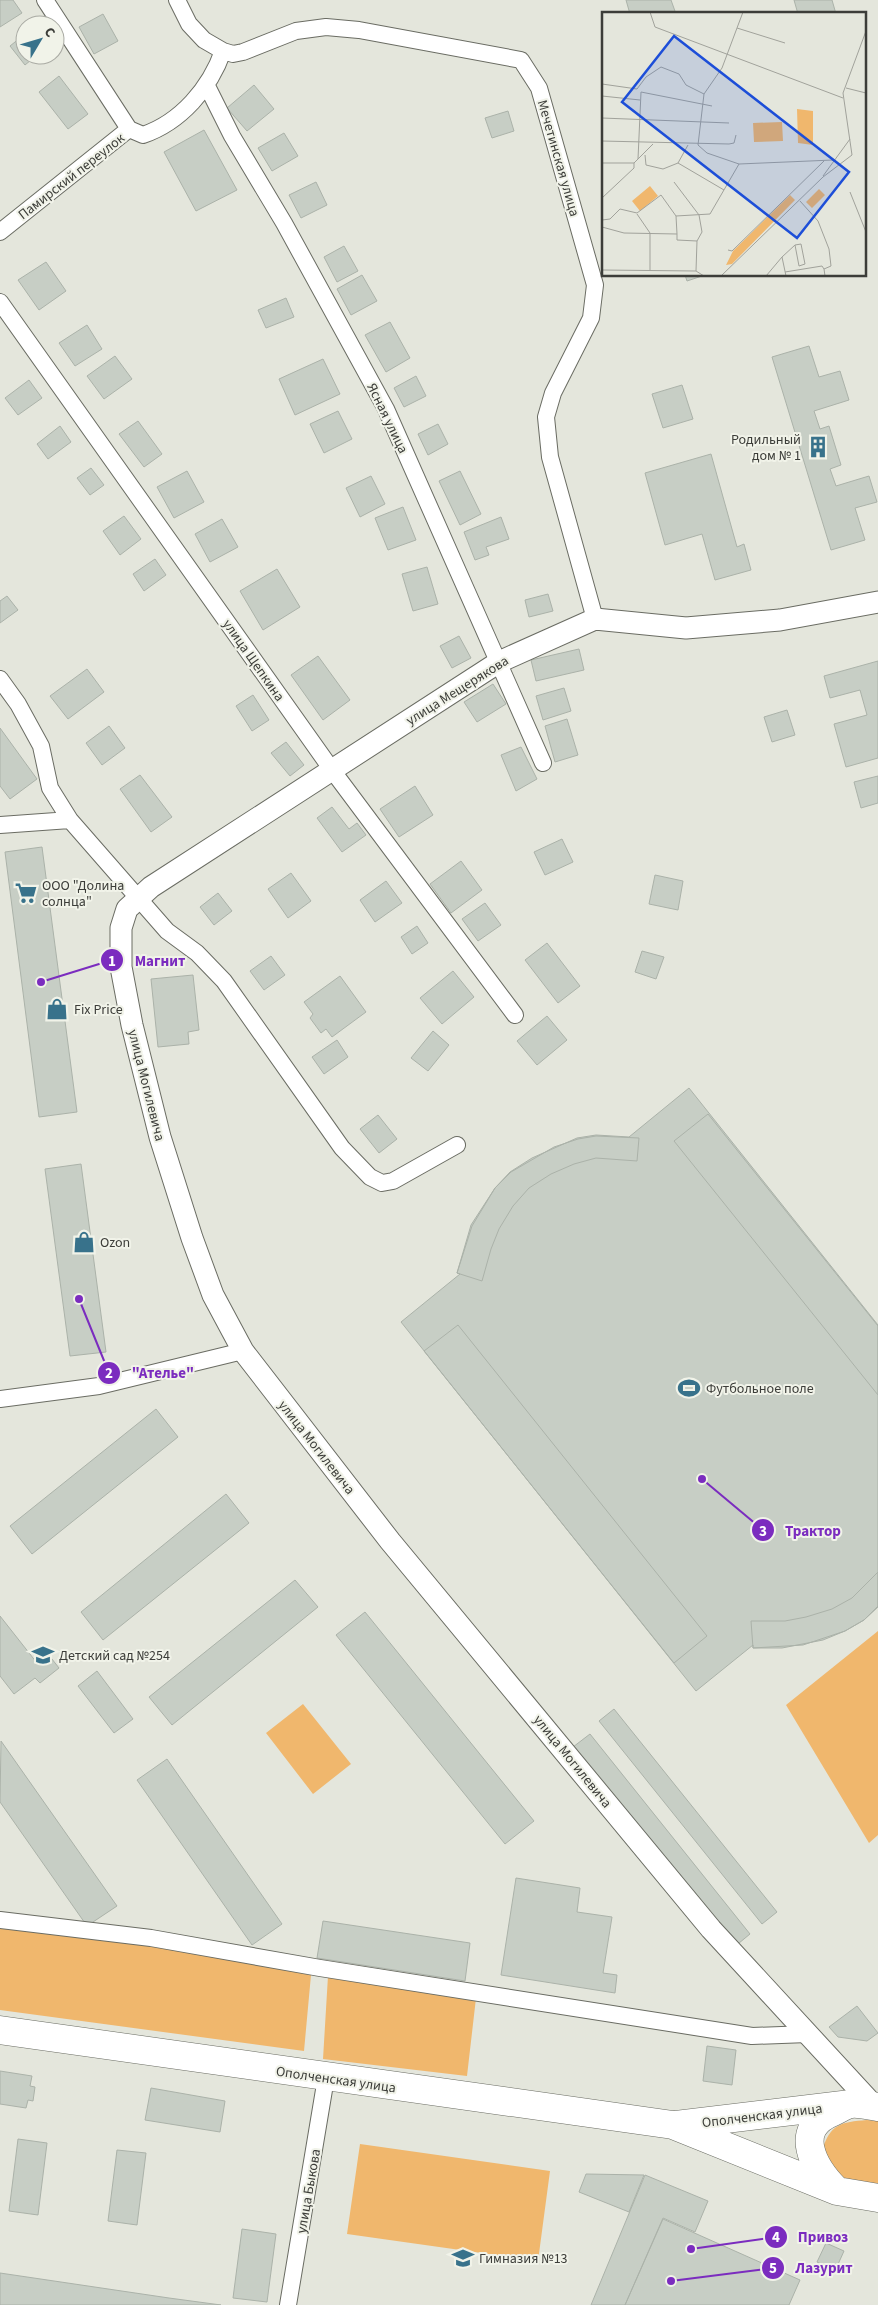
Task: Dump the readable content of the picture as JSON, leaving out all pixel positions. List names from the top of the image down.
{
  "streets": {
    "highway": ["Ополченская улица"],
    "street": [
      "Мечетинская улица",
      "Памирский переулок",
      "Ясная улица",
      "улица Щепкина",
      "улица Мещерякова",
      "улица Могилевича",
      "улица Быкова"
    ]
  },
  "crossings": [
    ["Мечетинская улица", "Памирский переулок"],
    ["Мечетинская улица", "улица Мещерякова"],
    ["Памирский переулок", "Ясная улица"],
    ["Ясная улица", "улица Мещерякова"],
    ["улица Щепкина", "улица Мещерякова"],
    ["улица Мещерякова", "улица Могилевича"],
    ["улица Могилевича", "Ополченская улица"],
    ["Ополченская улица", "улица Быкова"]
  ],
  "places": {
    "building": ["Родильный дом № 1"],
    "supermarket": ["ООО \"Долина солнца\""],
    "other": [
      "Магнит",
      "\"Ателье\"",
      "Трактор",
      "Привоз",
      "Лазурит"
    ],
    "shop": ["Fix Price", "Ozon"],
    "sports": ["Футбольное поле"],
    "school or university": ["Детский сад №254", "Гимназия №13"]
  },
  "north": "top right"
}
